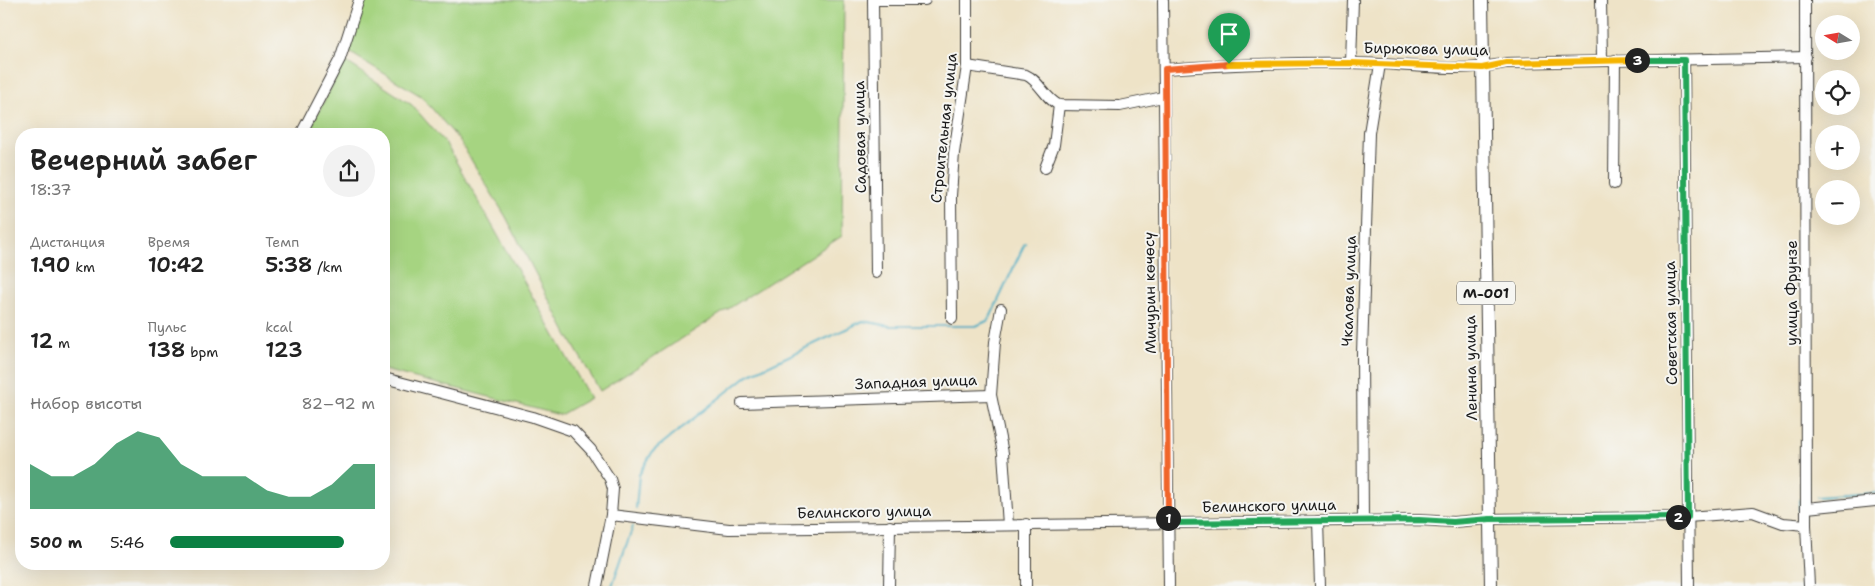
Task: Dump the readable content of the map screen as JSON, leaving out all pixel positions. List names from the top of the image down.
{
  "streets": {
    "main road": ["М-001", "Ленина улица"],
    "street": [
      "Бирюкова улица",
      "Строительная улица",
      "Садовая улица",
      "Чкалова улица",
      "Мичурин көчөсү",
      "улица Фрунзе",
      "Советская улица",
      "Западная улица",
      "Белинского улица"
    ]
  },
  "crossings": [
    ["Бирюкова улица", "Чкалова улица"],
    ["Бирюкова улица", "Мичурин көчөсү"],
    ["Бирюкова улица", "улица Фрунзе"],
    ["Бирюкова улица", "Советская улица"],
    ["Бирюкова улица", "Ленина улица"],
    ["Чкалова улица", "Белинского улица"],
    ["Мичурин көчөсү", "Белинского улица"],
    ["улица Фрунзе", "Белинского улица"],
    ["Советская улица", "Белинского улица"],
    ["Ленина улица", "Белинского улица"],
    ["Западная улица", "Белинского улица"]
  ],
  "north": "left",
  "page": {
    "map_buttons": ["+", "−"],
    "pins": ["3", "2", "1"],
    "heading": ["Вечерний забег", "18:37"],
    "stats": [
      ["Дистанция", "1.90 km"],
      ["Время", "10:42"],
      ["Темп", "5:38 /km"],
      ["12 m"],
      ["Пульс", "138 bpm"],
      ["kcal", "123"]
    ],
    "chart": ["Набор высоты", "82–92 m"],
    "list": [
      {
        "name": "500 m",
        "note": "5:46"
      }
    ]
  }
}
